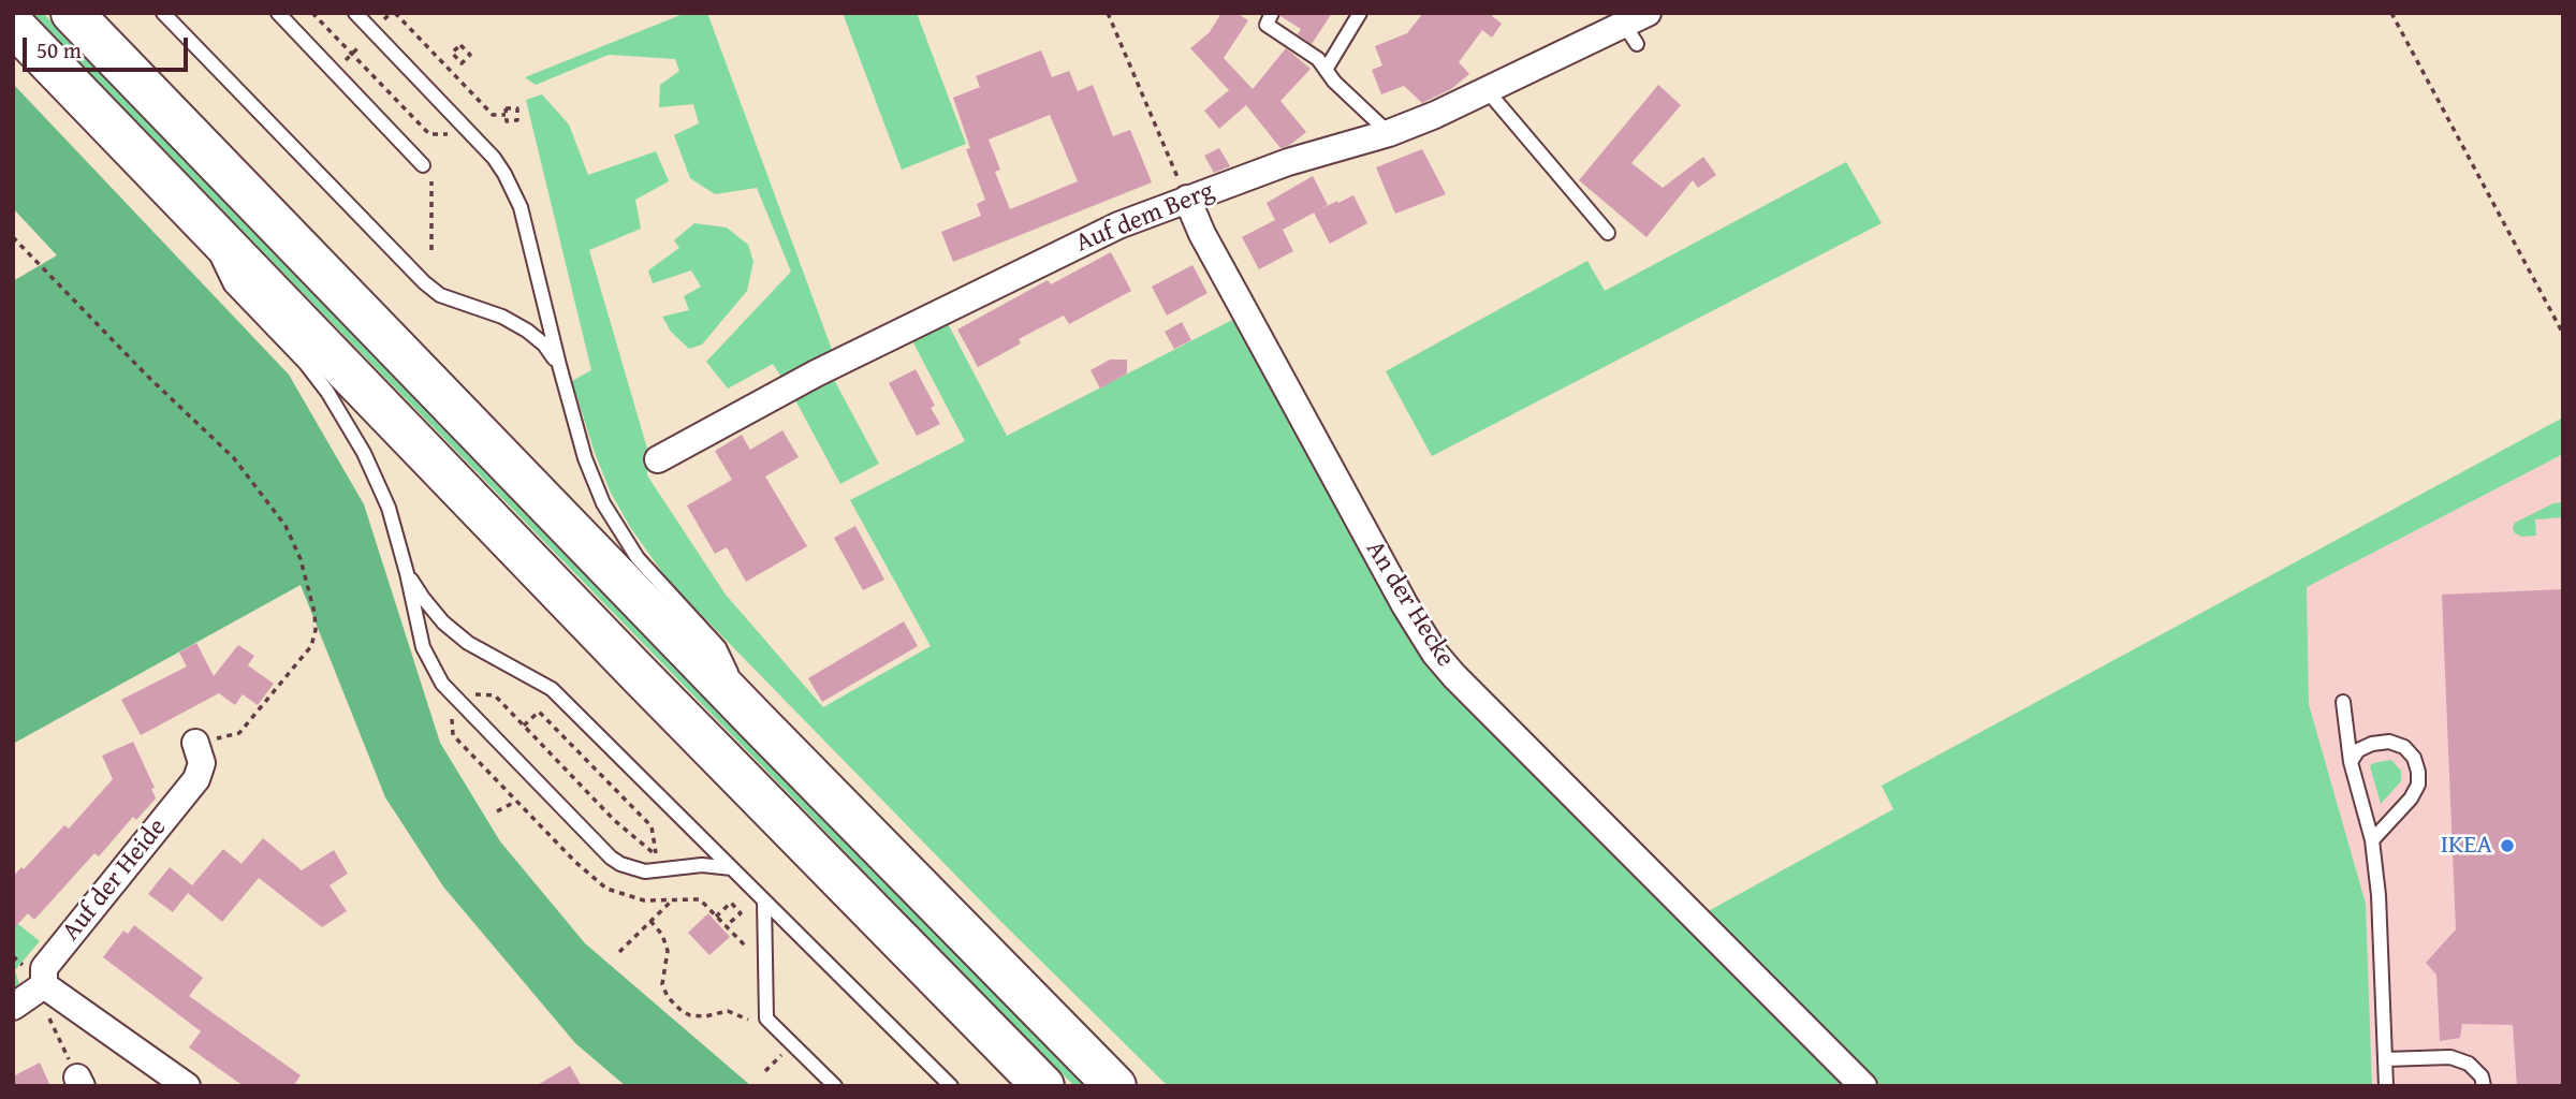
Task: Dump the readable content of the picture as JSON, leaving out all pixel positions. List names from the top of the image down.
{
  "streets": {
    "street": ["Auf dem Berg", "An der Hecke", "Auf der Heide"]
  },
  "crossings": [
    ["Auf dem Berg", "An der Hecke"]
  ],
  "places": ["IKEA"],
  "scale_bar": "50 m"
}
